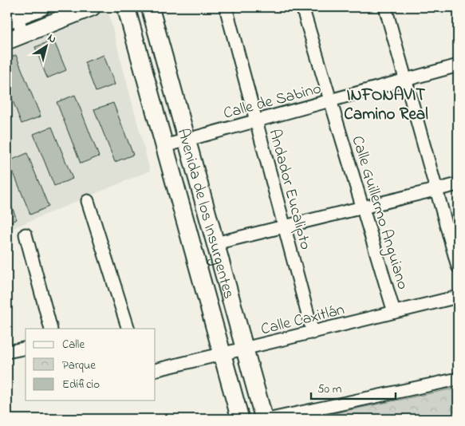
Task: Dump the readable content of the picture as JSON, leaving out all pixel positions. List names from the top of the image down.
{
  "streets": {
    "street": [
      "Calle de Sabino",
      "Andador Eucalipto",
      "Calle Guillermo Anguiano",
      "Avenida de los Insurgentes",
      "Calle Caxitlán"
    ]
  },
  "crossings": [
    ["Calle de Sabino", "Andador Eucalipto"],
    ["Calle de Sabino", "Calle Guillermo Anguiano"],
    ["Calle de Sabino", "Avenida de los Insurgentes"],
    ["Andador Eucalipto", "Calle Caxitlán"],
    ["Calle Guillermo Anguiano", "Calle Caxitlán"],
    ["Avenida de los Insurgentes", "Calle Caxitlán"]
  ],
  "districts": ["INFONAVIT Camino Real"],
  "legend": ["Calle", "Parque", "Edificio"],
  "scale_bar": "50 m",
  "north": "top right"
}
